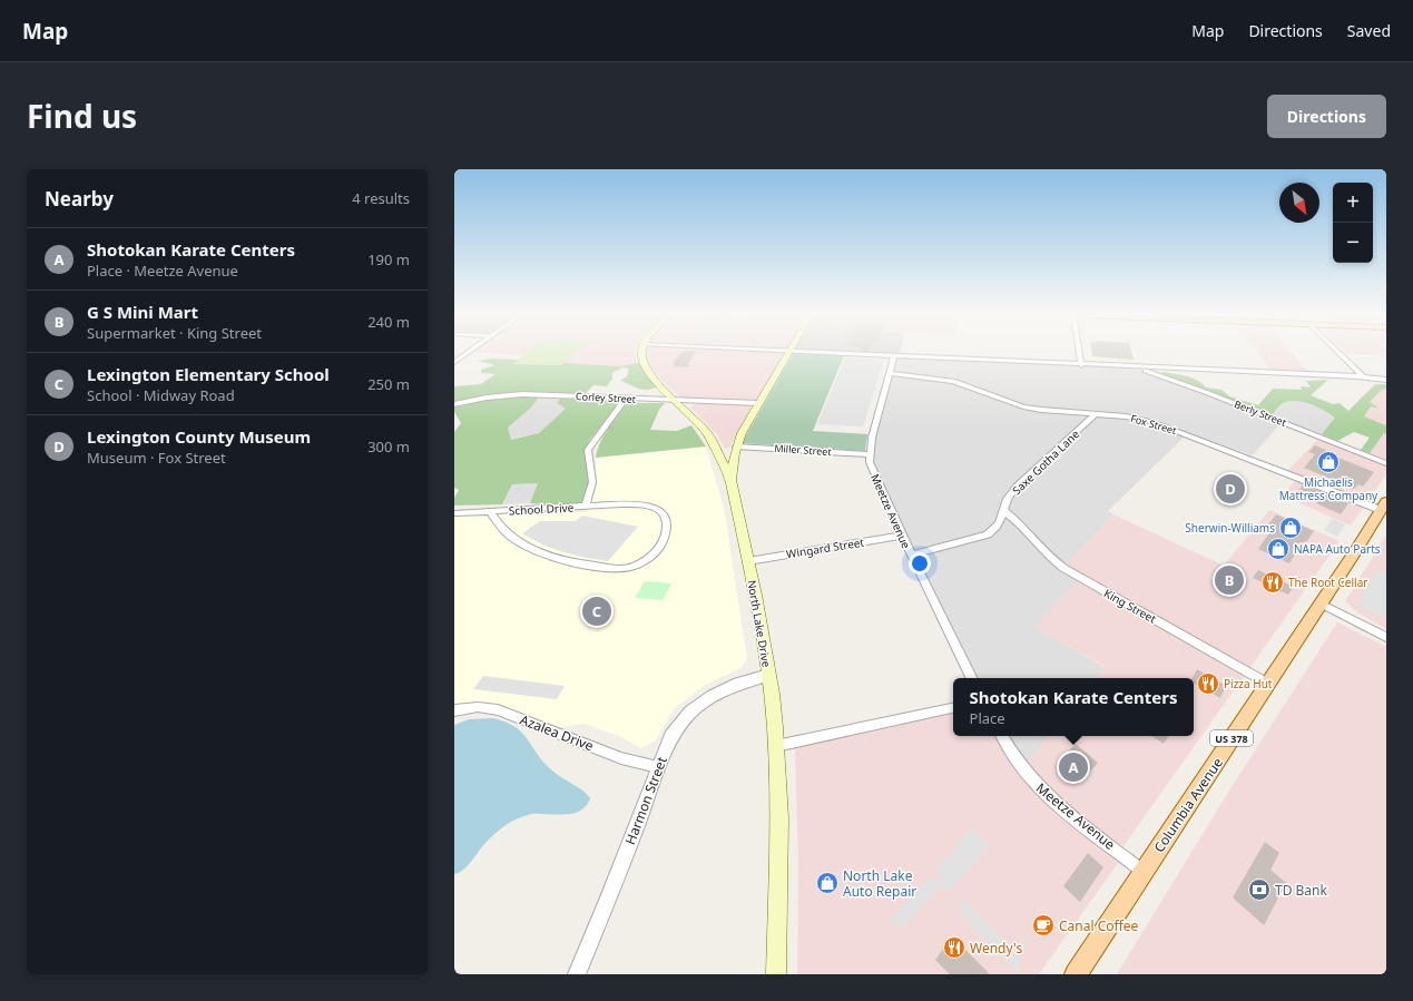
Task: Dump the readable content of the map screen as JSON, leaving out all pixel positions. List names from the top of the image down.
{
  "streets": {
    "main road": ["North Lake Drive", "US 378", "Columbia Avenue"],
    "street": [
      "Corley Street",
      "Berly Street",
      "Fox Street",
      "Miller Street",
      "Saxe Gotha Lane",
      "School Drive",
      "Meetze Avenue",
      "Wingard Street",
      "King Street",
      "Azalea Drive",
      "Harmon Street"
    ]
  },
  "crossings": [
    ["Corley Street", "School Drive"],
    ["Corley Street", "North Lake Drive"],
    ["Fox Street", "Saxe Gotha Lane"],
    ["Fox Street", "Meetze Avenue"],
    ["Fox Street", "Columbia Avenue"],
    ["Miller Street", "Meetze Avenue"],
    ["Saxe Gotha Lane", "Meetze Avenue"],
    ["Saxe Gotha Lane", "King Street"],
    ["Meetze Avenue", "Wingard Street"],
    ["Meetze Avenue", "Columbia Avenue"],
    ["Wingard Street", "North Lake Drive"],
    ["King Street", "Columbia Avenue"],
    ["North Lake Drive", "Harmon Street"],
    ["Azalea Drive", "Harmon Street"]
  ],
  "places": {
    "shop": [
      "Michaelis Mattress Company",
      "Sherwin-Williams",
      "NAPA Auto Parts",
      "North Lake Auto Repair"
    ],
    "restaurant": ["The Root Cellar", "Pizza Hut", "Wendy's"],
    "bank": ["TD Bank"],
    "cafe": ["Canal Coffee"]
  },
  "north": "bottom right",
  "page": {
    "header": "Map",
    "nav": ["Map", "Directions", "Saved"],
    "title": "Find us",
    "buttons": "Directions",
    "heading": ["Nearby", "4 results"],
    "map_buttons": ["+", "−"],
    "list": [
      {
        "mark": "A",
        "name": "Shotokan Karate Centers",
        "note": "Place · Meetze Avenue",
        "value": "190 m"
      },
      {
        "mark": "B",
        "name": "G S Mini Mart",
        "note": "Supermarket · King Street",
        "value": "240 m"
      },
      {
        "mark": "C",
        "name": "Lexington Elementary School",
        "note": "School · Midway Road",
        "value": "250 m"
      },
      {
        "mark": "D",
        "name": "Lexington County Museum",
        "note": "Museum · Fox Street",
        "value": "300 m"
      }
    ],
    "pins": [
      "D",
      "B",
      "C",
      "A"
    ],
    "popup": ["Shotokan Karate Centers", "Place"]
  }
}
